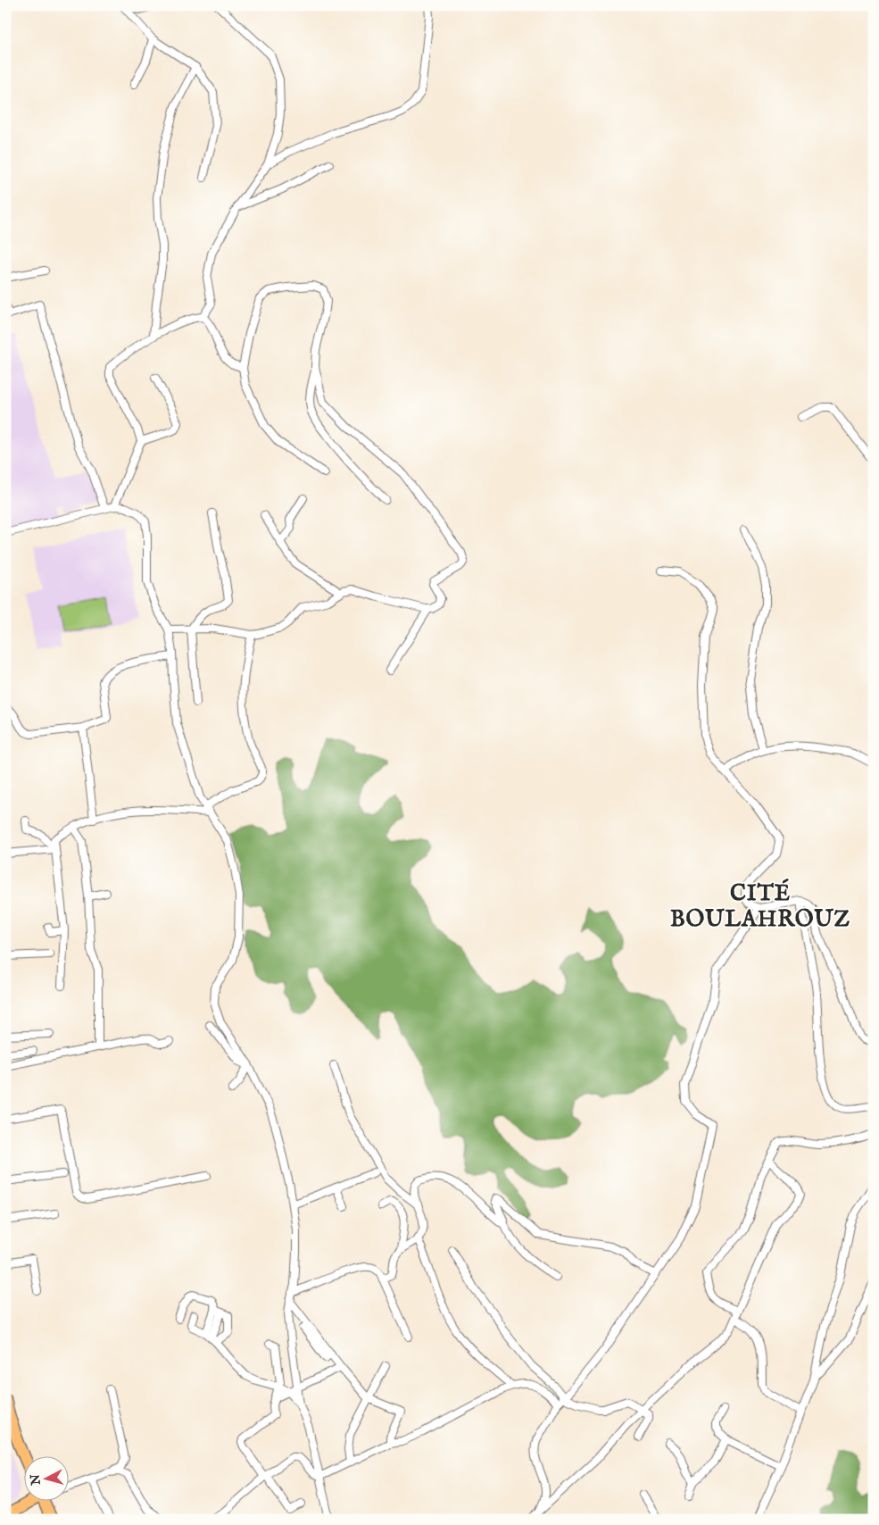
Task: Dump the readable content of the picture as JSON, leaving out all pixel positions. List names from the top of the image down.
{
  "districts": ["CITÉ BOULAHROUZ"],
  "north": "left"
}
